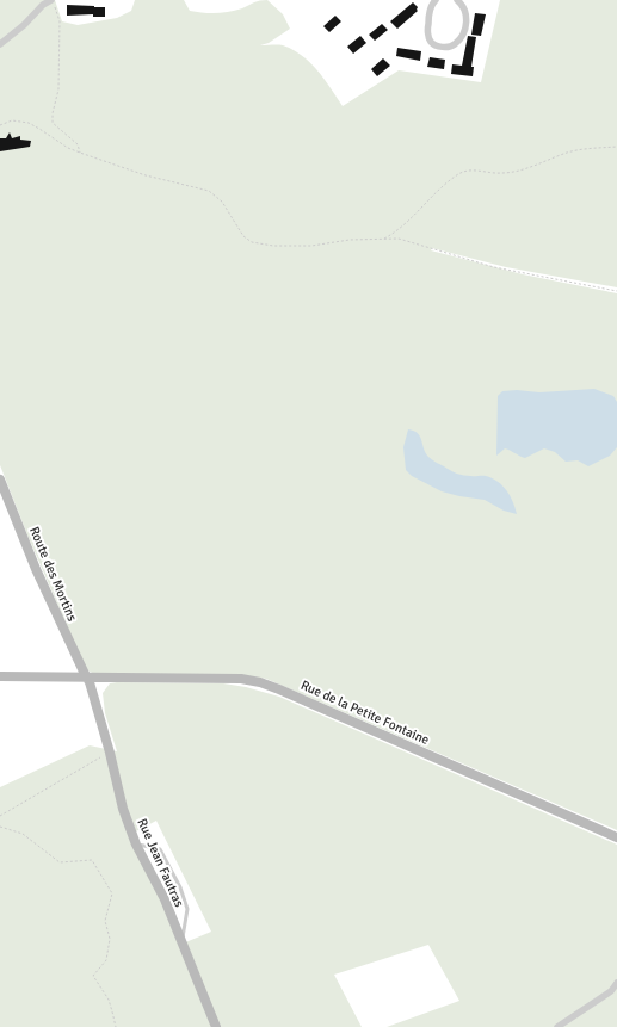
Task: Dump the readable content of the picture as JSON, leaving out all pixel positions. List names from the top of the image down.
{
  "streets": {
    "street": ["Route des Mortins", "Rue de la Petite Fontaine", "Rue Jean Fautras"]
  },
  "crossings": [
    ["Route des Mortins", "Rue de la Petite Fontaine"],
    ["Route des Mortins", "Rue Jean Fautras"],
    ["Rue de la Petite Fontaine", "Rue Jean Fautras"]
  ]
}
